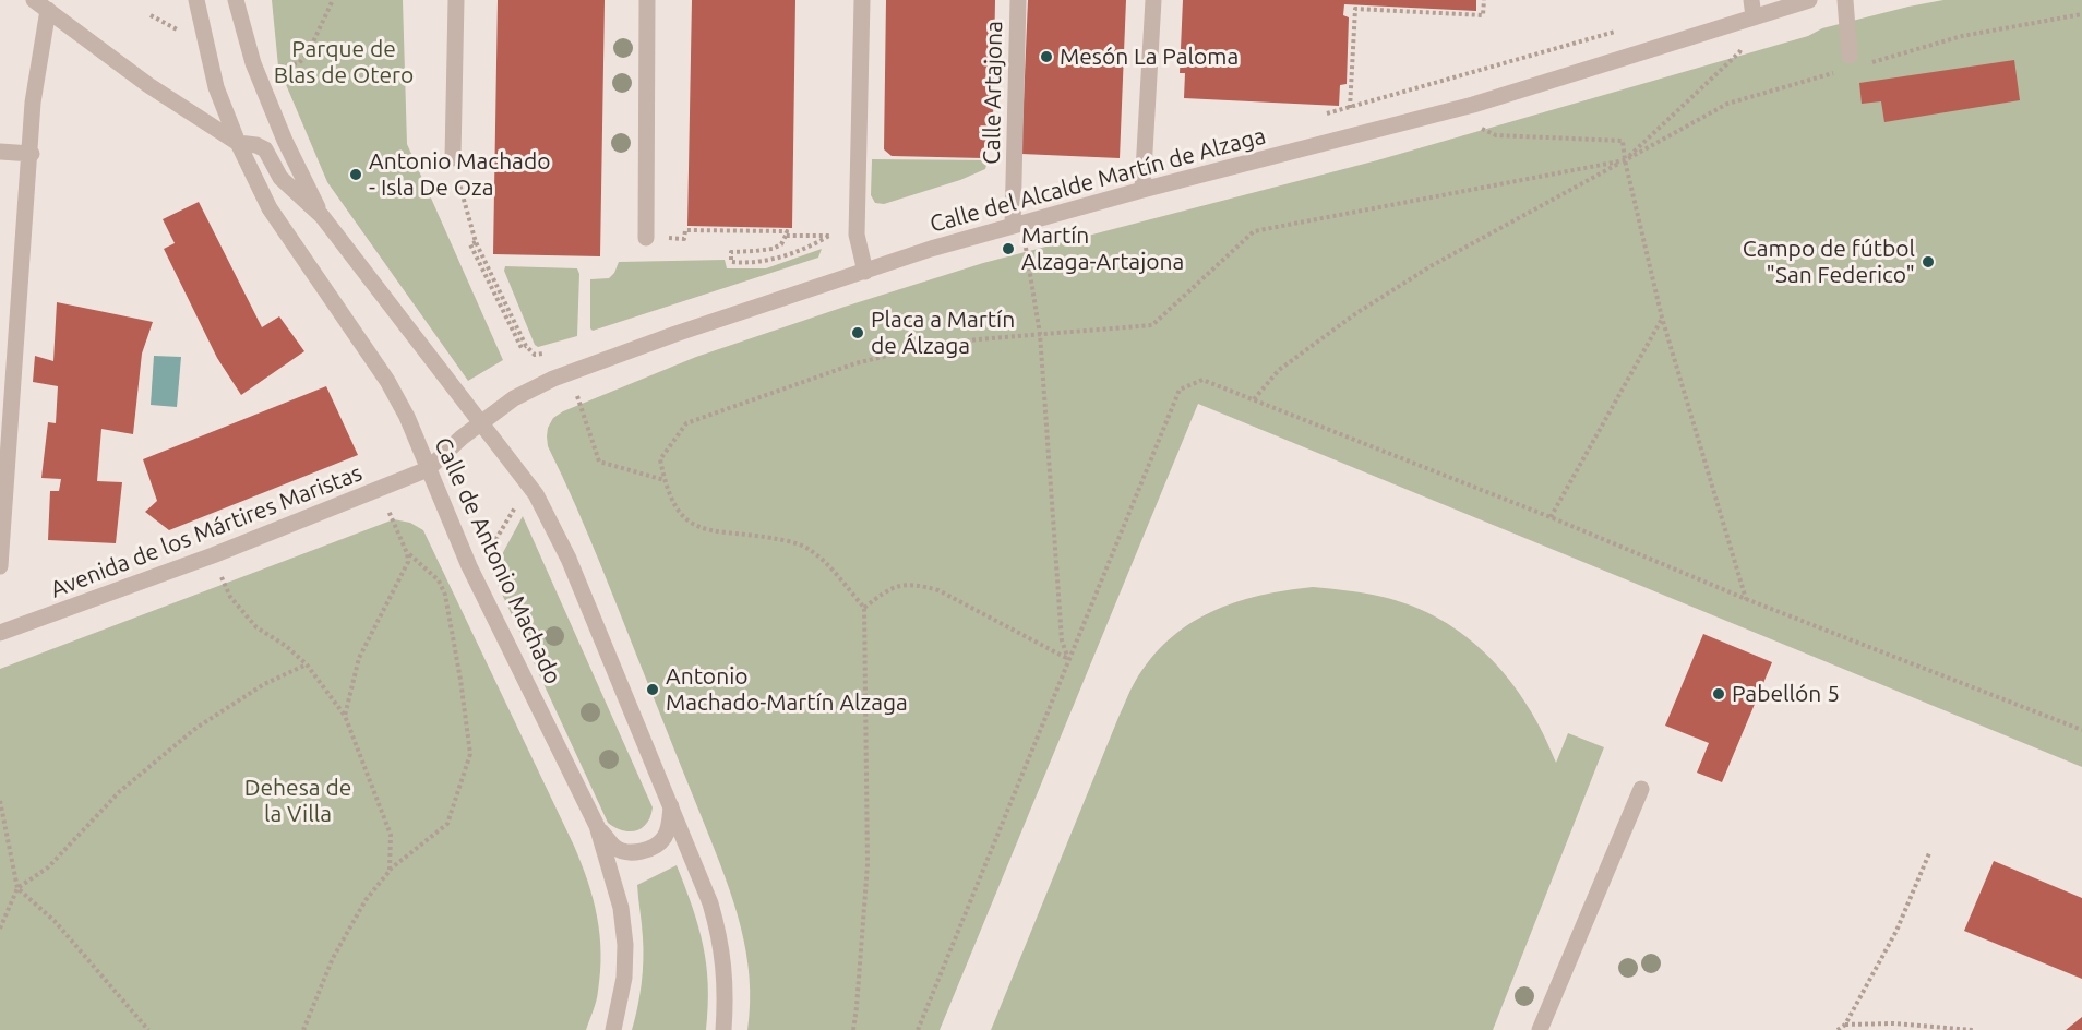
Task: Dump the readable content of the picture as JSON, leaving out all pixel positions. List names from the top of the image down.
{
  "streets": {
    "street": [
      "Calle Artajona",
      "Calle del Alcalde Martín de Alzaga",
      "Avenida de los Mártires Maristas",
      "Calle de Antonio Machado"
    ]
  },
  "crossings": [
    ["Calle Artajona", "Calle del Alcalde Martín de Alzaga"],
    ["Calle del Alcalde Martín de Alzaga", "Avenida de los Mártires Maristas"],
    ["Calle del Alcalde Martín de Alzaga", "Calle de Antonio Machado"],
    ["Avenida de los Mártires Maristas", "Calle de Antonio Machado"]
  ],
  "parks": ["Parque de Blas de Otero", "Dehesa de la Villa"],
  "places": [
    "Mesón La Paloma",
    "Antonio Machado - Isla De Oza",
    "Martín Alzaga-Artajona",
    "Campo de fútbol \"San Federico\"",
    "Placa a Martín de Álzaga",
    "Antonio Machado-Martín Alzaga",
    "Pabellón 5"
  ]
}
